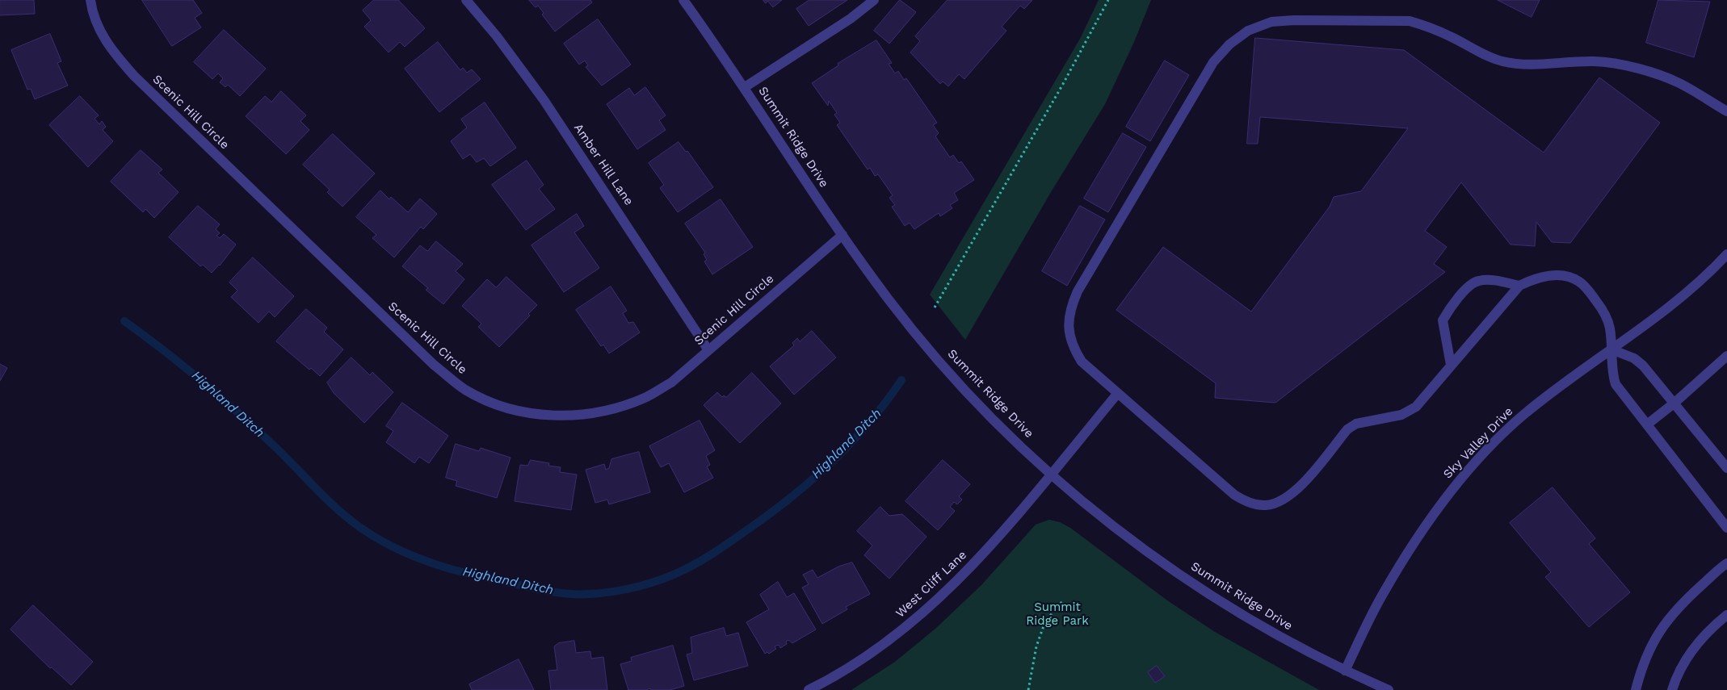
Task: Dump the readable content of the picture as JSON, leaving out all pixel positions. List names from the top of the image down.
{
  "streets": {
    "street": [
      "Scenic Hill Circle",
      "Summit Ridge Drive",
      "Amber Hill Lane",
      "Sky Valley Drive",
      "West Cliff Lane"
    ]
  },
  "crossings": [
    ["Scenic Hill Circle", "Summit Ridge Drive"],
    ["Scenic Hill Circle", "Amber Hill Lane"],
    ["Summit Ridge Drive", "Sky Valley Drive"],
    ["Summit Ridge Drive", "West Cliff Lane"]
  ],
  "water": ["Highland Ditch"],
  "parks": ["Summit Ridge Park"]
}
